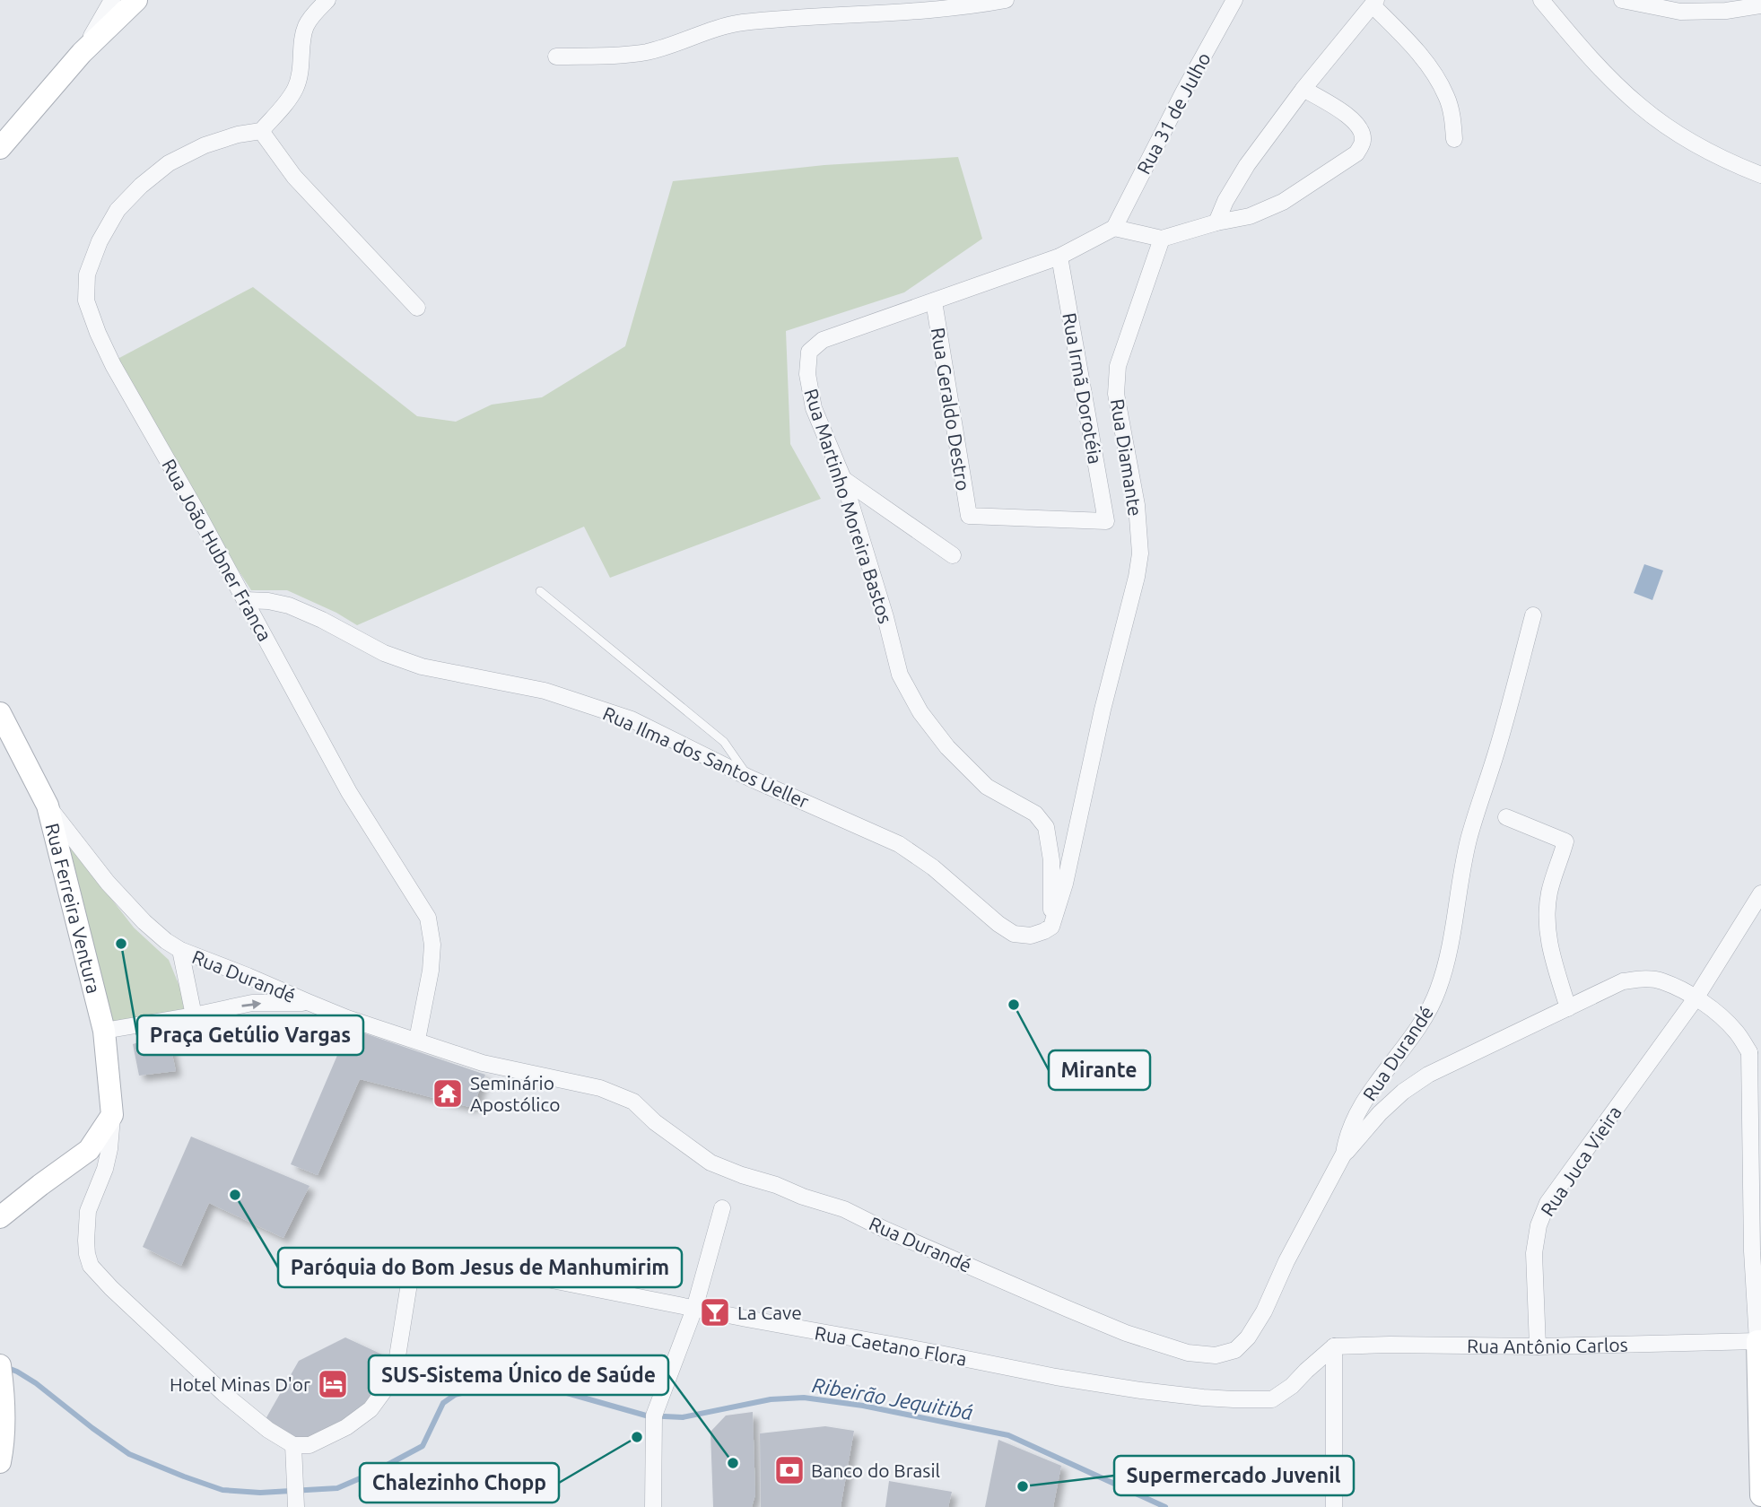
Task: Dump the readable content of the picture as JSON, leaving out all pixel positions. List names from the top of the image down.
{
  "streets": {
    "street": [
      "Rua 31 de Julho",
      "Rua Irmã Dorotéia",
      "Rua Geraldo Destro",
      "Rua Diamante",
      "Rua Martinho Moreira Bastos",
      "Rua João Hubner Franca",
      "Rua Ilma dos Santos Ueller",
      "Rua Ferreira Ventura",
      "Rua Durandé",
      "Rua Juca Vieira",
      "Rua Antônio Carlos",
      "Rua Caetano Flora"
    ]
  },
  "crossings": [
    ["Rua 31 de Julho", "Rua Martinho Moreira Bastos"],
    ["Rua Irmã Dorotéia", "Rua Geraldo Destro"],
    ["Rua Irmã Dorotéia", "Rua Martinho Moreira Bastos"],
    ["Rua Geraldo Destro", "Rua Martinho Moreira Bastos"],
    ["Rua Diamante", "Rua Martinho Moreira Bastos"],
    ["Rua Diamante", "Rua Ilma dos Santos Ueller"],
    ["Rua Martinho Moreira Bastos", "Rua Ilma dos Santos Ueller"],
    ["Rua João Hubner Franca", "Rua Ilma dos Santos Ueller"],
    ["Rua João Hubner Franca", "Rua Durandé"],
    ["Rua Ferreira Ventura", "Rua Durandé"],
    ["Rua Juca Vieira", "Rua Antônio Carlos"],
    ["Rua Antônio Carlos", "Rua Caetano Flora"]
  ],
  "water": ["Ribeirão Jequitibá"],
  "places": {
    "other": [
      "Praça Getúlio Vargas",
      "Mirante",
      "Paróquia do Bom Jesus de Manhumirim",
      "Chalezinho Chopp",
      "SUS-Sistema Único de Saúde",
      "Supermercado Juvenil"
    ],
    "temple": ["Seminário Apostólico"],
    "bar": ["La Cave"],
    "hotel": ["Hotel Minas D'or"],
    "bank": ["Banco do Brasil"]
  }
}
